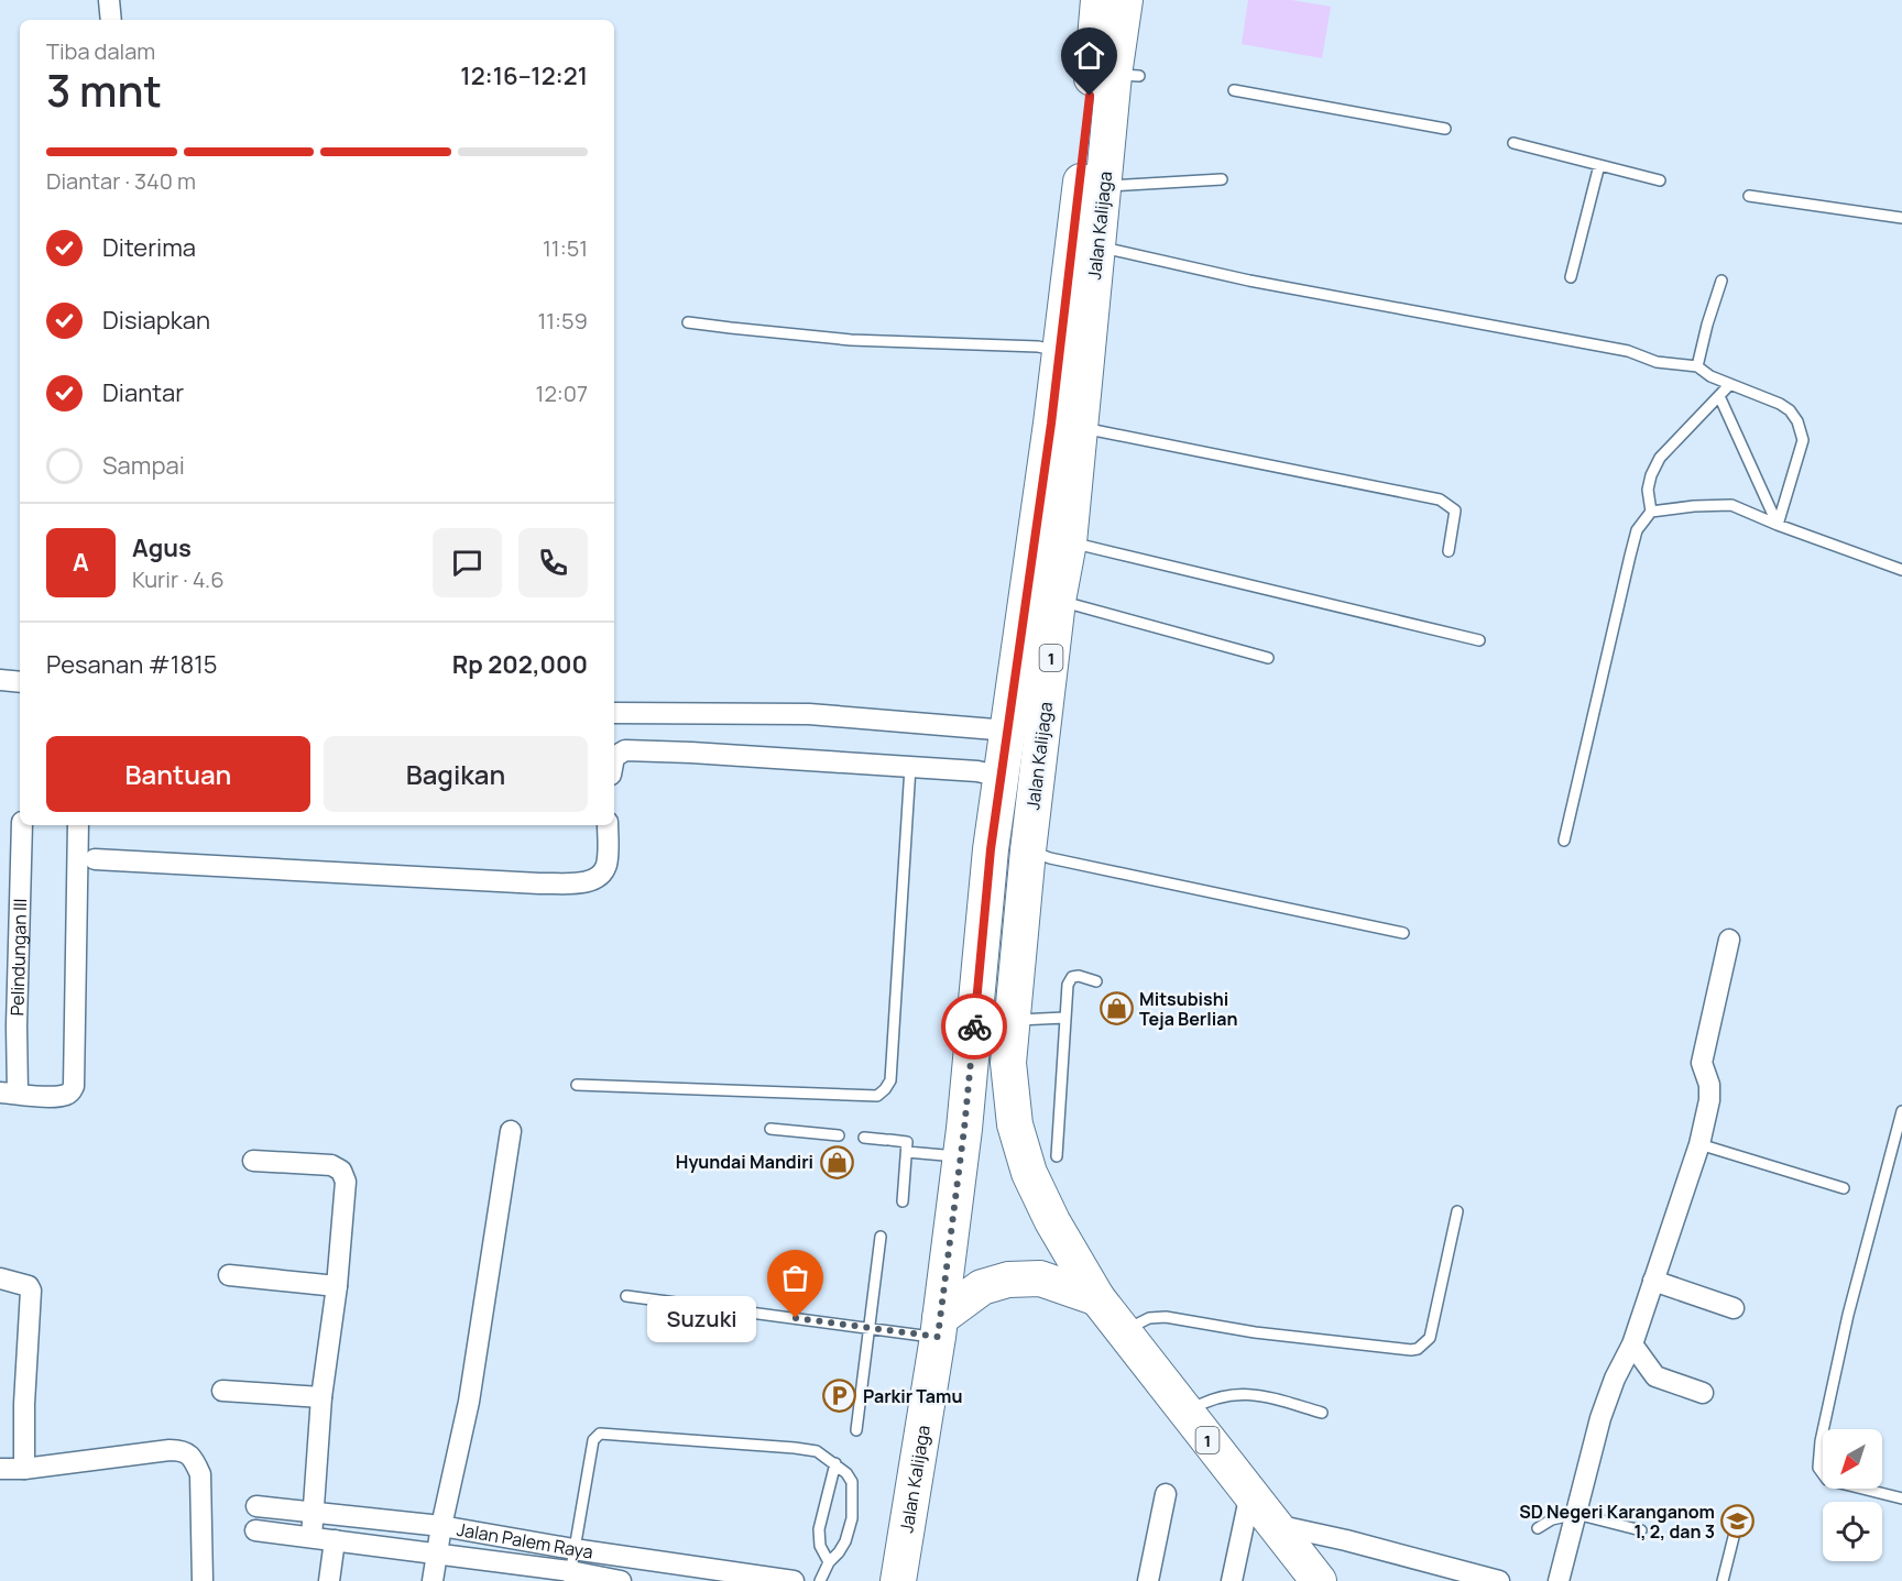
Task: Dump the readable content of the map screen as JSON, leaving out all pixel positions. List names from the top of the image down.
{
  "streets": {
    "highway": ["Jalan Kalijaga", "1"],
    "street": ["Pelindungan III", "Jalan Palem Raya"]
  },
  "crossings": [
    ["Jalan Kalijaga", "1"]
  ],
  "places": {
    "shop": ["Mitsubishi Teja Berlian", "Hyundai Mandiri"],
    "other": ["Suzuki"],
    "parking": ["Parkir Tamu"],
    "school or university": ["SD Negeri Karanganom 1, 2, dan 3"]
  },
  "north": "bottom left",
  "page": {
    "heading": ["3 mnt", "Tiba dalam", "12:16–12:21"],
    "panel": [
      "Agus",
      "Kurir · 4.6",
      "Pesanan #1815",
      "Rp 202,000"
    ],
    "bar": "Diantar · 340 m",
    "list": [
      ["Diterima", "11:51"],
      ["Disiapkan", "11:59"],
      ["Diantar", "12:07"],
      "Sampai"
    ],
    "round": "A",
    "buttons": ["Bantuan", "Bagikan"],
    "bubble": "Suzuki"
  }
}
